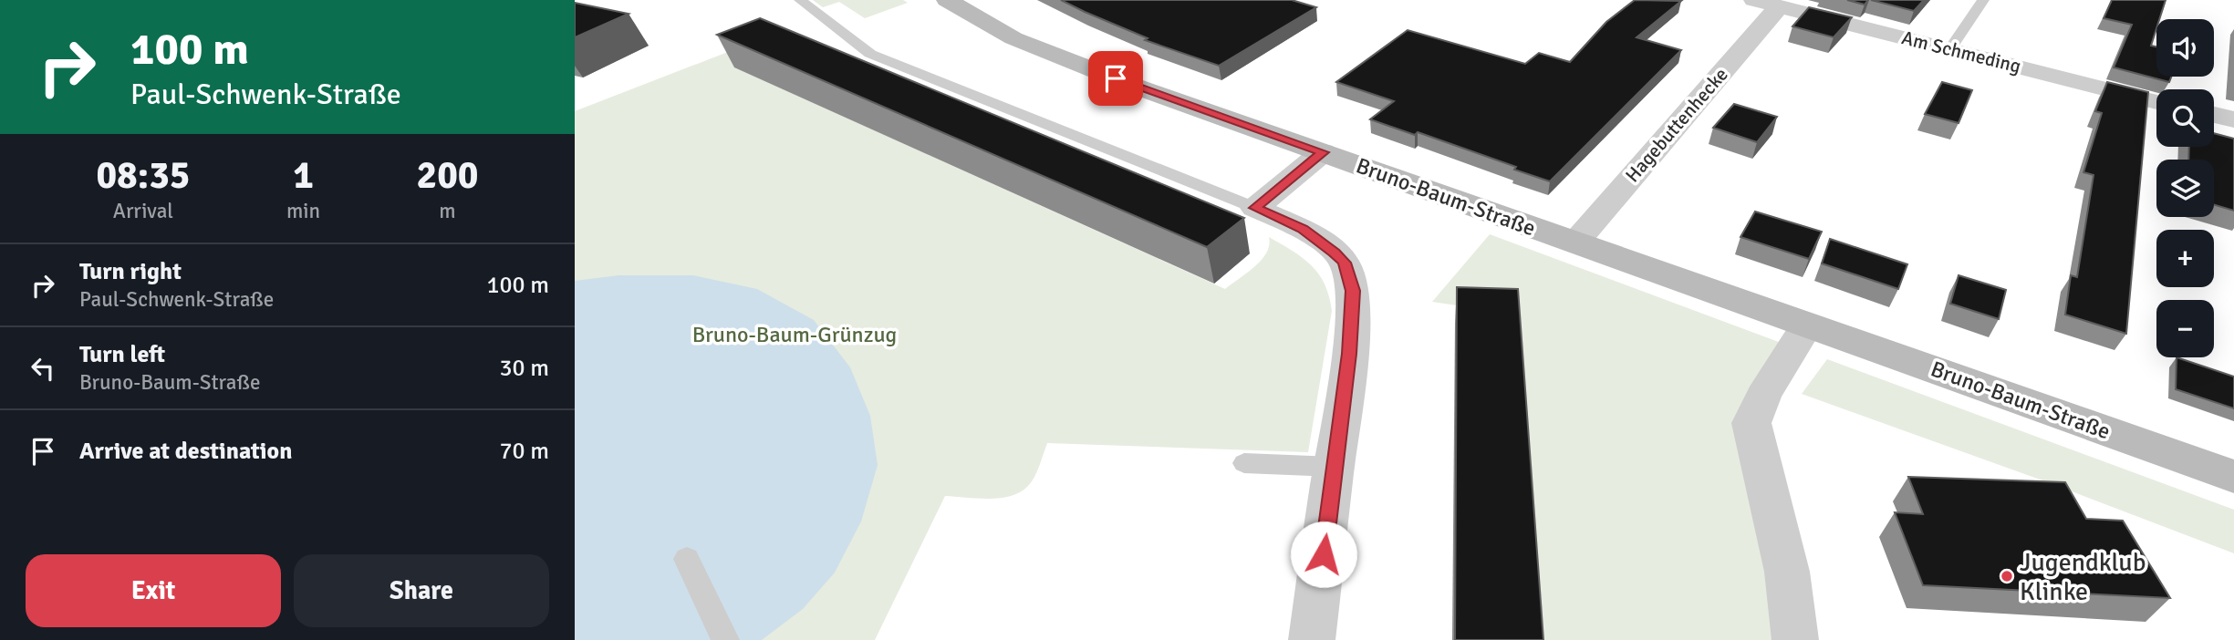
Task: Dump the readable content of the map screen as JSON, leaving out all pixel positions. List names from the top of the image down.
{
  "streets": {
    "street": ["Am Schmeding", "Hagebuttenhecke", "Bruno-Baum-Straße"]
  },
  "crossings": [
    ["Am Schmeding", "Hagebuttenhecke"],
    ["Hagebuttenhecke", "Bruno-Baum-Straße"]
  ],
  "parks": ["Bruno-Baum-Grünzug"],
  "places": ["Jugendklub Klinke"],
  "page": {
    "turn": ["100 m", "Paul-Schwenk-Straße"],
    "map_buttons": ["+", "−"],
    "eta": [
      "08:35",
      "Arrival",
      "1",
      "min",
      "200",
      "m"
    ],
    "list": [
      {
        "name": "Turn right",
        "note": "Paul-Schwenk-Straße",
        "value": "100 m"
      },
      {
        "name": "Turn left",
        "note": "Bruno-Baum-Straße",
        "value": "30 m"
      },
      {
        "name": "Arrive at destination",
        "value": "70 m"
      }
    ],
    "buttons": ["Exit", "Share"]
  }
}
